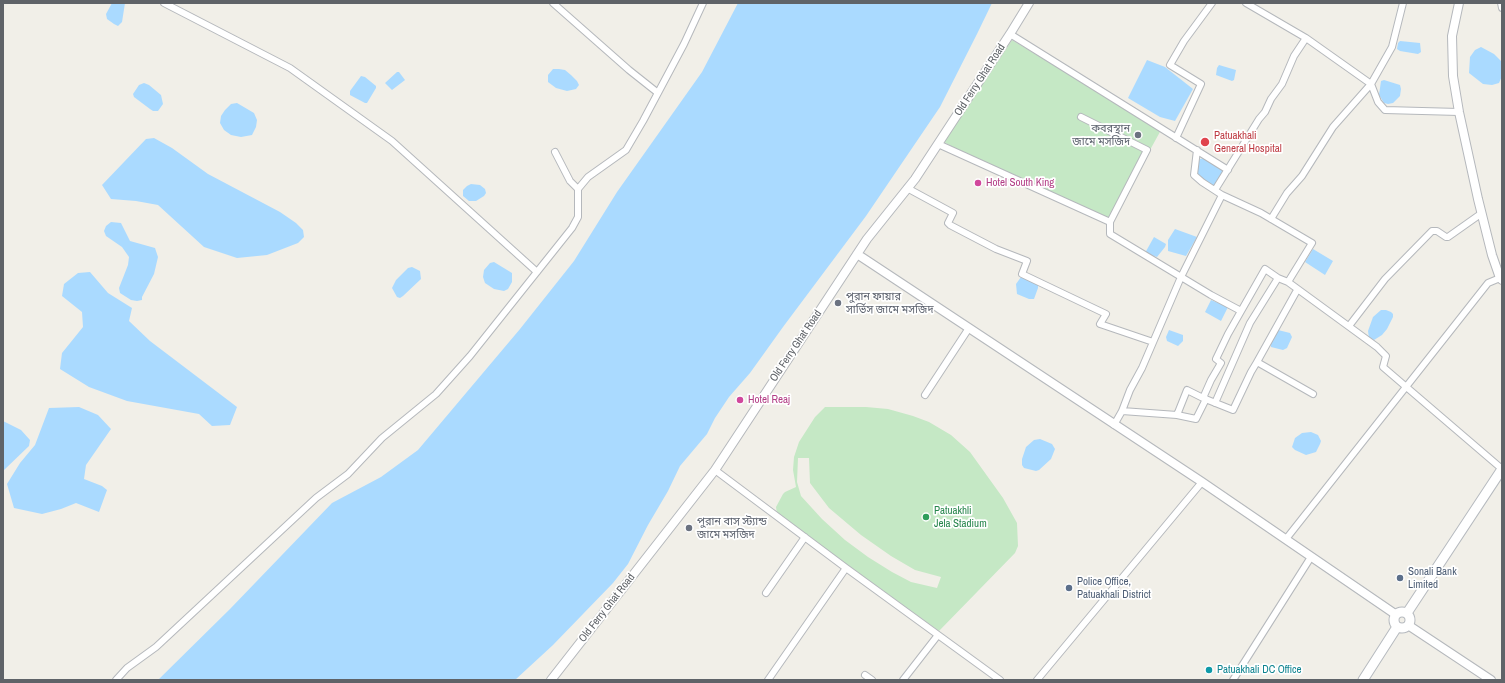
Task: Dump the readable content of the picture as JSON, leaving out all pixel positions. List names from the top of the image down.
{
  "streets": {
    "street": ["Old Ferry Ghat Road"]
  },
  "places": [
    "কবরস্থান জামে মসজিদ",
    "Patuakhali General Hospital",
    "Hotel South King",
    "পুরান ফায়ার সার্ভিস জামে মসজিদ",
    "Hotel Reaj",
    "Patuakhli Jela Stadium",
    "পুরান বাস স্ট্যান্ড জামে মসজিদ",
    "Sonali Bank Limited",
    "Police Office, Patuakhali District",
    "Patuakhali DC Office"
  ]
}
